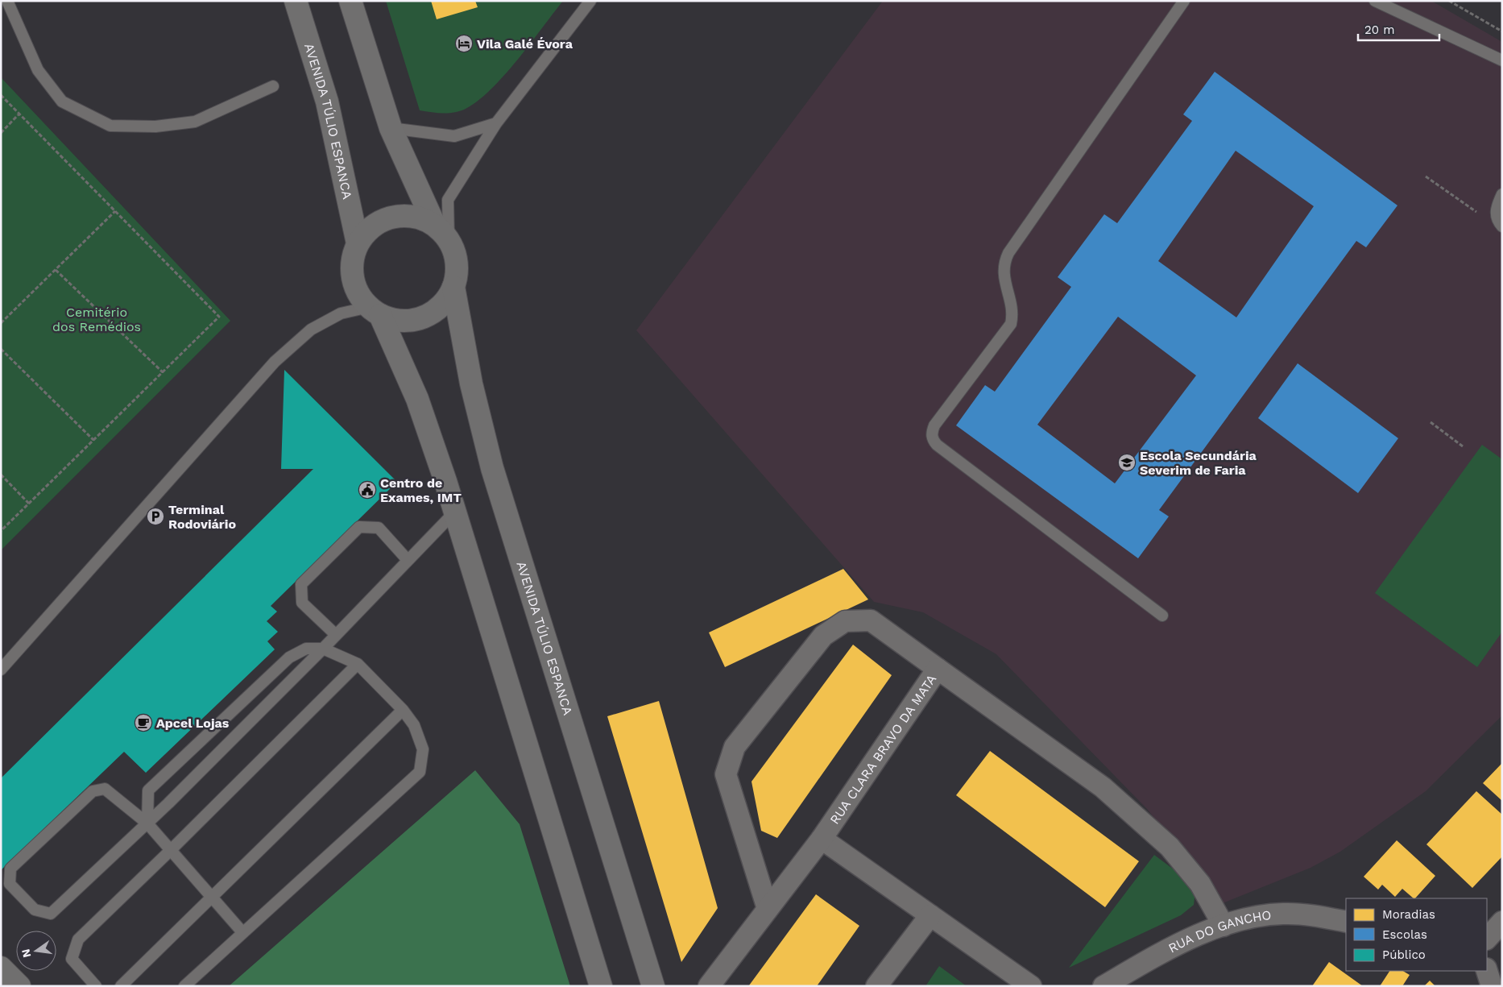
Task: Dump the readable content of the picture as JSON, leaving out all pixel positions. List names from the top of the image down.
{
  "streets": {
    "main road": ["AVENIDA TÚLIO ESPANCA"],
    "street": ["RUA CLARA BRAVO DA MATA", "RUA DO GANCHO"]
  },
  "crossings": [
    ["RUA CLARA BRAVO DA MATA", "RUA DO GANCHO"]
  ],
  "parks": ["Cemitério dos Remédios"],
  "places": {
    "hotel": ["Vila Galé Évora"],
    "school or university": ["Escola Secundária Severim de Faria"],
    "public building": ["Centro de Exames, IMT"],
    "parking": ["Terminal Rodoviário"],
    "cafe": ["Apcel Lojas"]
  },
  "legend": ["Moradias", "Escolas", "Público"],
  "scale_bar": "20 m",
  "north": "left"
}
